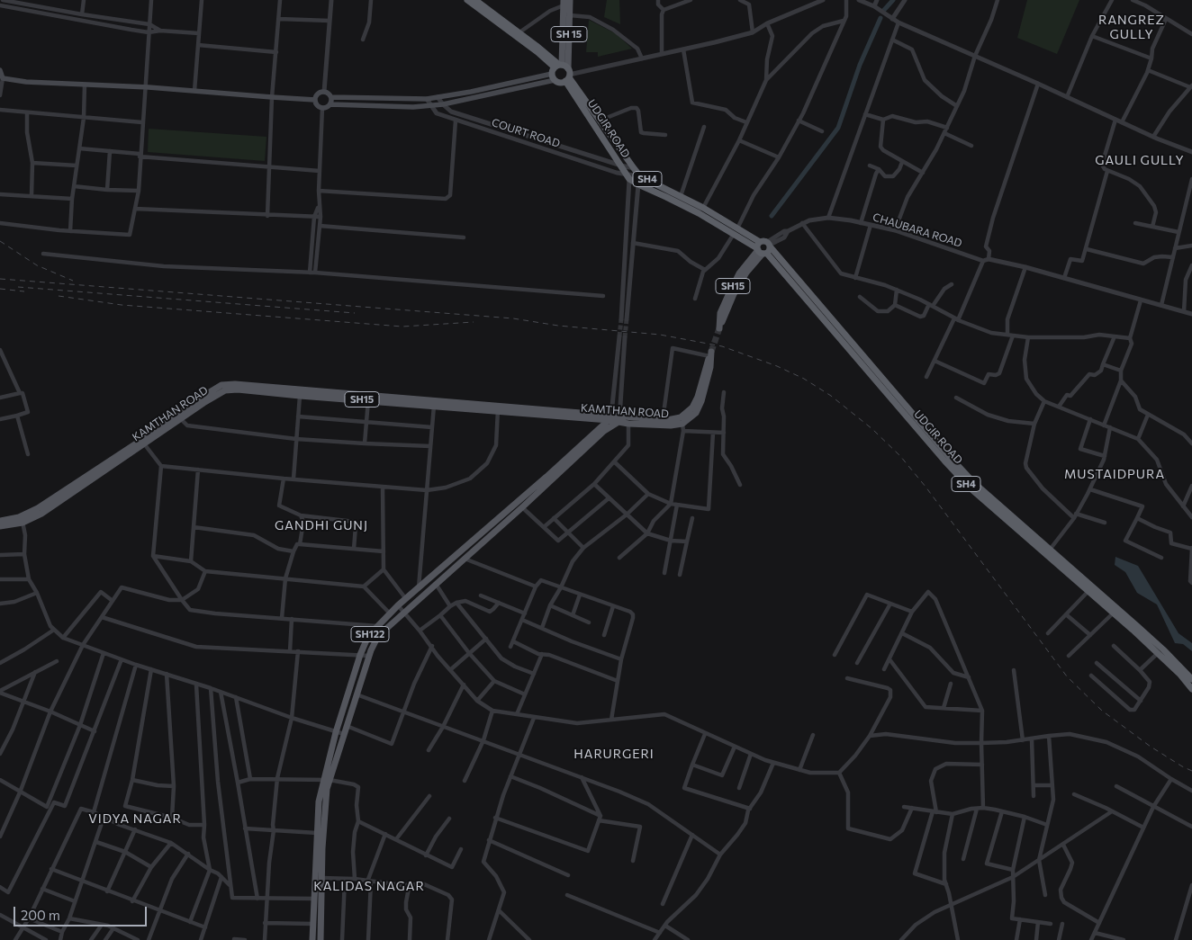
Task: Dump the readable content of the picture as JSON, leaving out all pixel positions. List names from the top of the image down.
{
  "streets": {
    "highway": ["UDGIR ROAD", "SH4"],
    "main road": [
      "SH 15",
      "SH15",
      "KAMTHAN ROAD",
      "SH122"
    ],
    "street": ["COURT ROAD", "CHAUBARA ROAD"]
  },
  "crossings": [
    ["SH 15", "UDGIR ROAD"],
    ["UDGIR ROAD", "COURT ROAD"],
    ["UDGIR ROAD", "CHAUBARA ROAD"],
    ["UDGIR ROAD", "SH15"],
    ["CHAUBARA ROAD", "SH15"],
    ["KAMTHAN ROAD", "SH122"]
  ],
  "districts": [
    "RANGREZ GULLY",
    "GAULI GULLY",
    "MUSTAIDPURA",
    "GANDHI GUNJ",
    "HARURGERI",
    "VIDYA NAGAR",
    "KALIDAS NAGAR"
  ],
  "scale_bar": "200 m"
}
